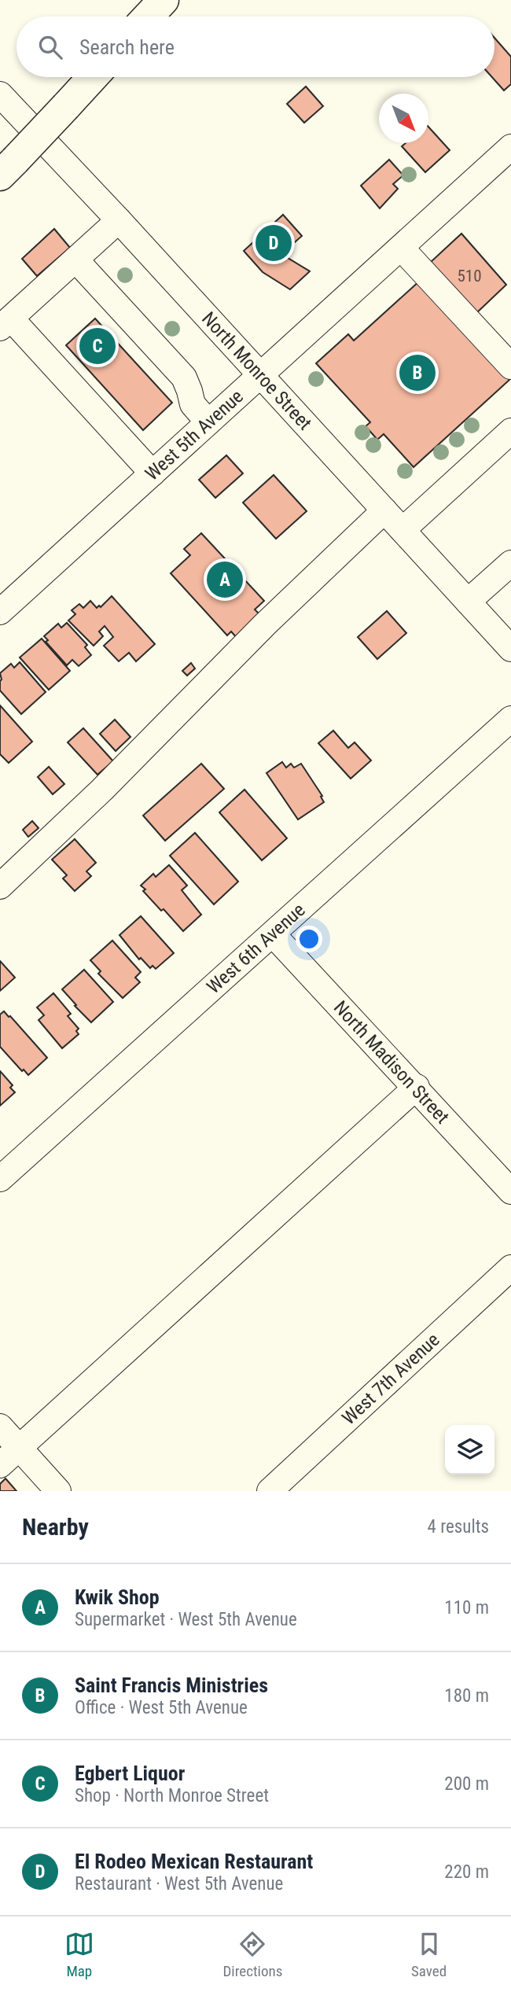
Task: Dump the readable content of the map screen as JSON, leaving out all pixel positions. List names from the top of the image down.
{
  "streets": {
    "street": [
      "North Monroe Street",
      "West 5th Avenue",
      "West 6th Avenue",
      "North Madison Street",
      "West 7th Avenue"
    ]
  },
  "crossings": [
    ["North Monroe Street", "West 5th Avenue"],
    ["West 6th Avenue", "North Madison Street"]
  ],
  "house_numbers": ["510"],
  "north": "bottom right",
  "page": {
    "search": "Search here",
    "pins": [
      "D",
      "C",
      "B",
      "A"
    ],
    "heading": ["Nearby", "4 results"],
    "list": [
      {
        "mark": "A",
        "name": "Kwik Shop",
        "note": "Supermarket · West 5th Avenue",
        "value": "110 m"
      },
      {
        "mark": "B",
        "name": "Saint Francis Ministries",
        "note": "Office · West 5th Avenue",
        "value": "180 m"
      },
      {
        "mark": "C",
        "name": "Egbert Liquor",
        "note": "Shop · North Monroe Street",
        "value": "200 m"
      },
      {
        "mark": "D",
        "name": "El Rodeo Mexican Restaurant",
        "note": "Restaurant · West 5th Avenue",
        "value": "220 m"
      }
    ],
    "nav": ["Map", "Directions", "Saved"]
  }
}
